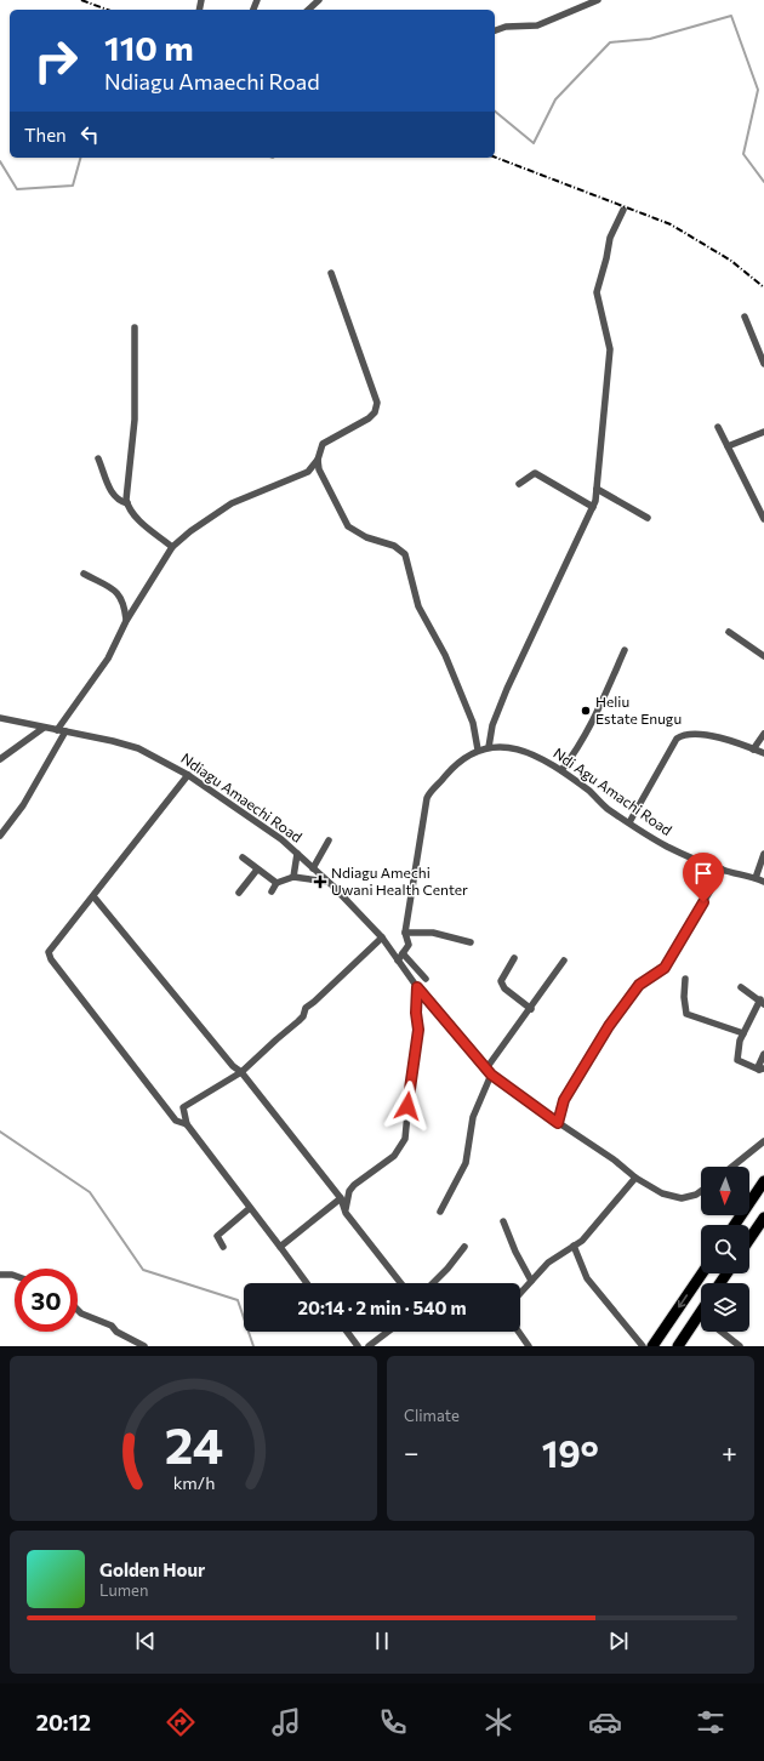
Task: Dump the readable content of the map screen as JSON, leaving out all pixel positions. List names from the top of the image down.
{
  "streets": {
    "street": ["Ndi Agu Amachi Road", "Ndiagu Amaechi Road"]
  },
  "crossings": [
    ["Ndi Agu Amachi Road", "Ndiagu Amaechi Road"]
  ],
  "places": {
    "other": ["Heliu Estate Enugu"],
    "health": ["Ndiagu Amechi Uwani Health Center"]
  },
  "north": "bottom",
  "page": {
    "turn": ["110 m", "Ndiagu Amaechi Road"],
    "then": "Then",
    "limit": "30",
    "trip": "20:14 · 2 min · 540 m",
    "tile": "Climate",
    "heat": ["−", "19°", "+"],
    "song": ["Golden Hour", "Lumen"],
    "tabs": "20:12",
    "gauge": ["24", "km/h"]
  }
}
